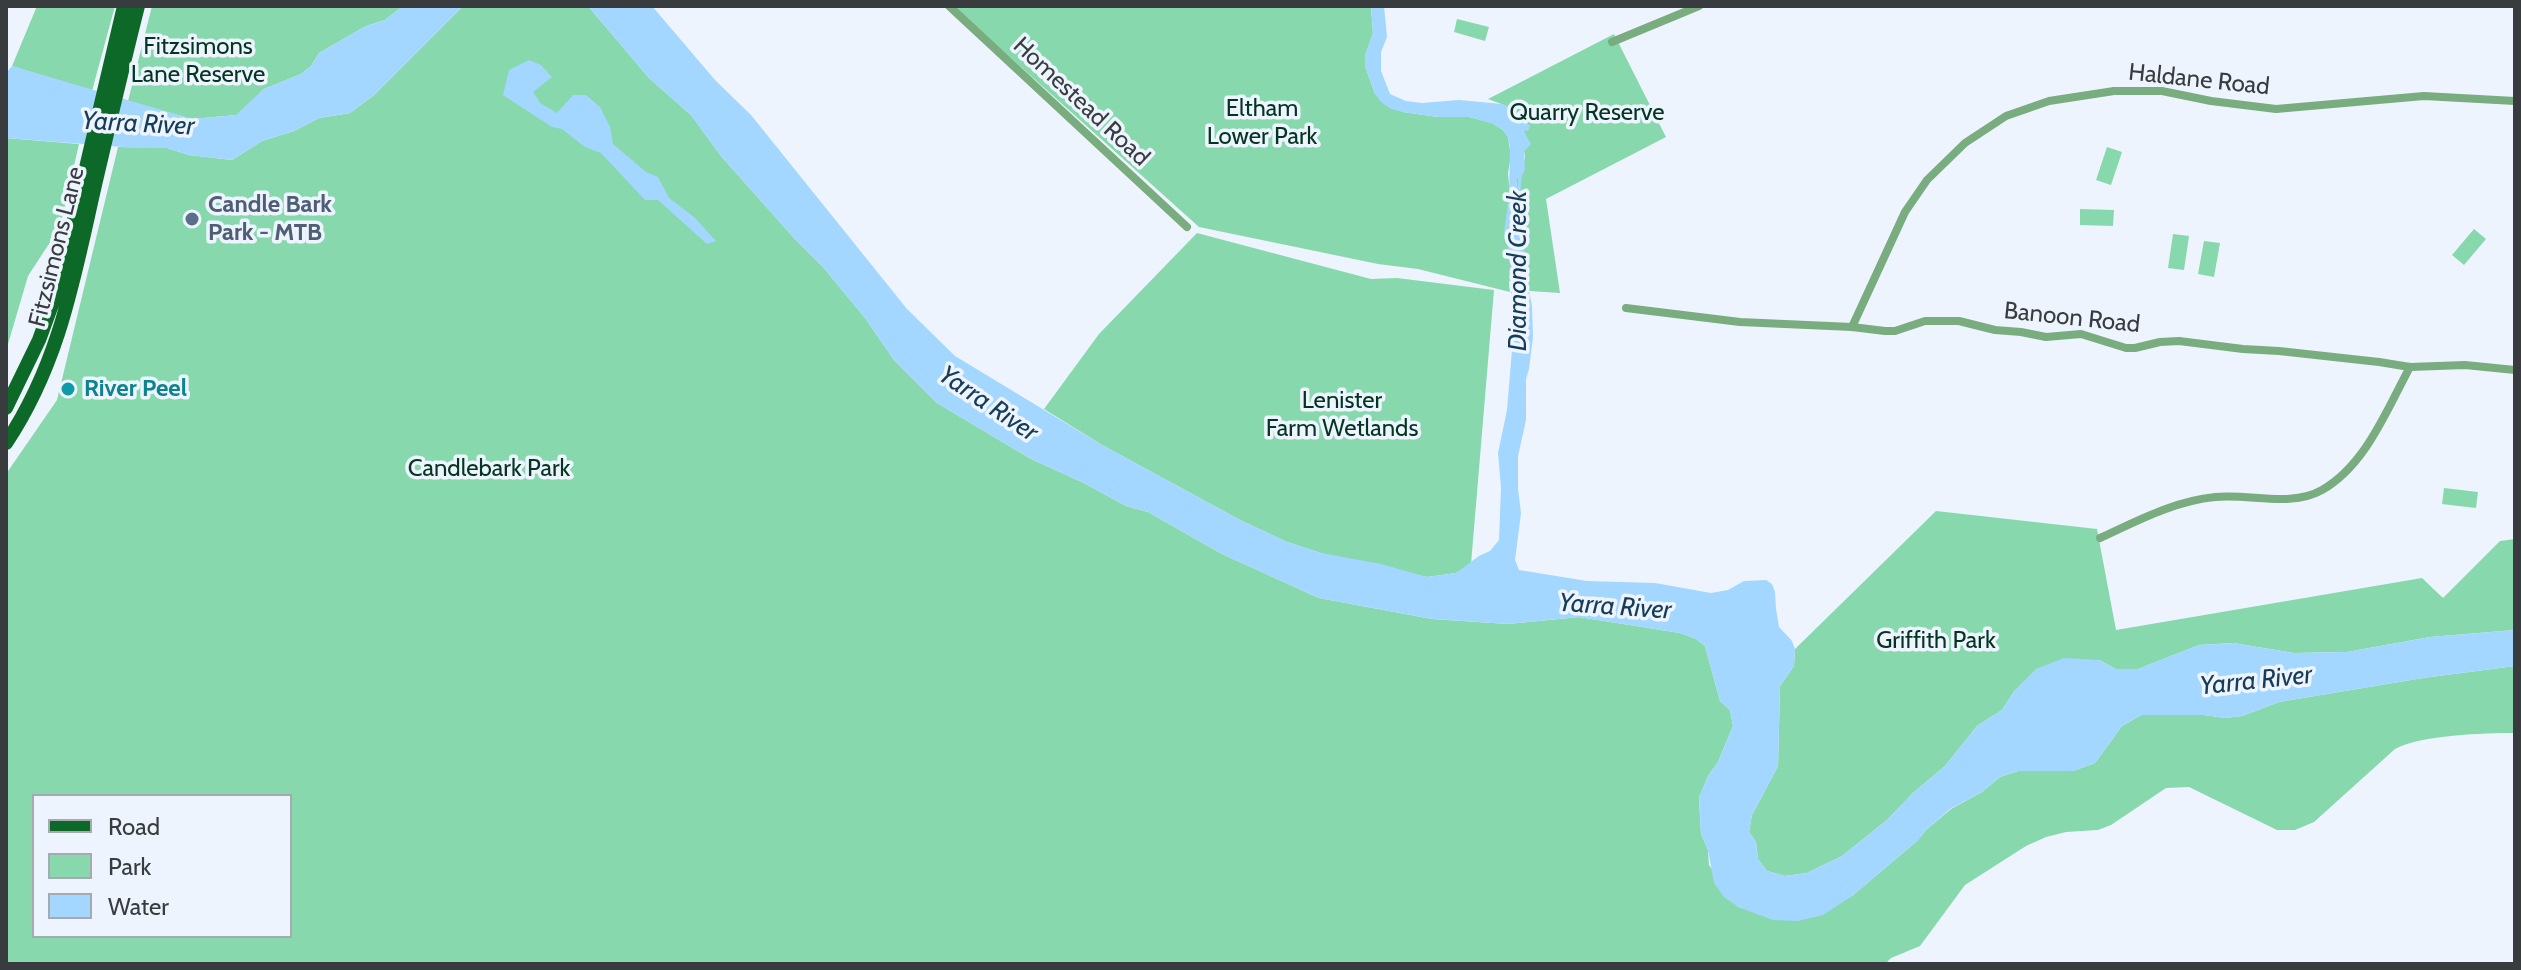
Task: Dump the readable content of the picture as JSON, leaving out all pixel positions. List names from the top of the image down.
{
  "streets": {
    "main road": ["Fitzsimons Lane"],
    "street": ["Haldane Road", "Homestead Road", "Banoon Road"]
  },
  "crossings": [
    ["Haldane Road", "Banoon Road"]
  ],
  "water": ["Yarra River", "Diamond Creek"],
  "parks": [
    "Fitzsimons Lane Reserve",
    "Eltham Lower Park",
    "Quarry Reserve",
    "Lenister Farm Wetlands",
    "Candlebark Park",
    "Griffith Park"
  ],
  "places": ["Candle Bark Park - MTB", "River Peel"],
  "legend": ["Road", "Park", "Water"]
}
